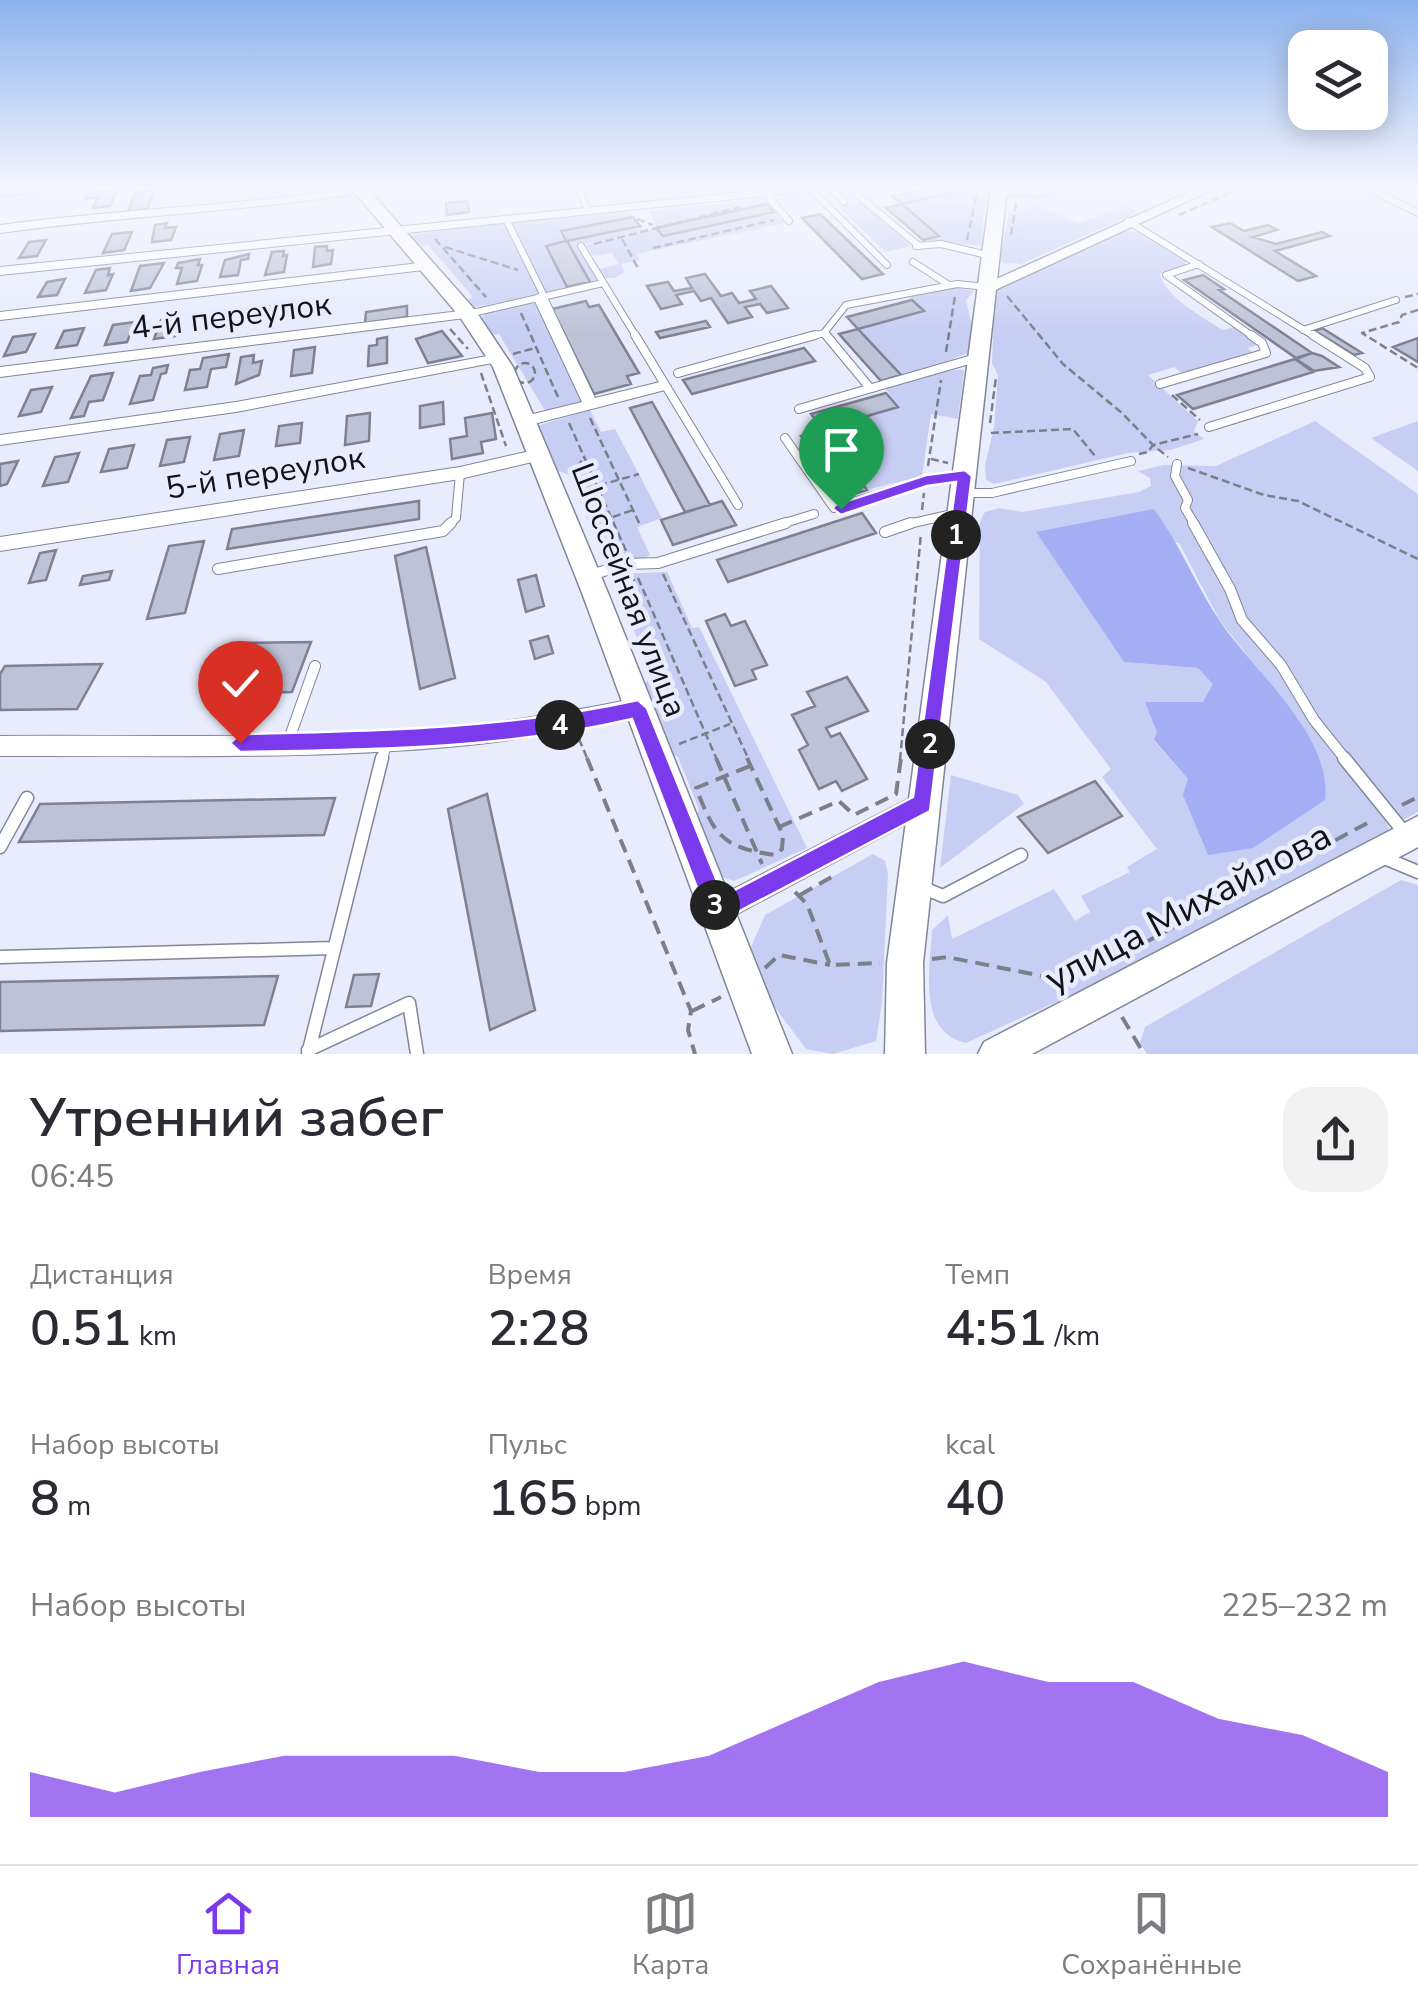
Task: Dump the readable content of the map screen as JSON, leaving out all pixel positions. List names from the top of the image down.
{
  "streets": {
    "main road": ["Шоссейная улица"],
    "street": ["4-й переулок", "5-й переулок", "улица Михайлова"]
  },
  "crossings": [
    ["4-й переулок", "Шоссейная улица"],
    ["5-й переулок", "Шоссейная улица"]
  ],
  "page": {
    "pins": [
      "1",
      "4",
      "2",
      "3"
    ],
    "heading": ["Утренний забег", "06:45"],
    "stats": [
      ["Дистанция", "0.51 km"],
      ["Время", "2:28"],
      ["Темп", "4:51 /km"],
      ["Набор высоты", "8 m"],
      ["Пульс", "165 bpm"],
      ["kcal", "40"]
    ],
    "chart": ["Набор высоты", "225–232 m"],
    "tabs": ["Главная", "Карта", "Сохранённые"]
  }
}
